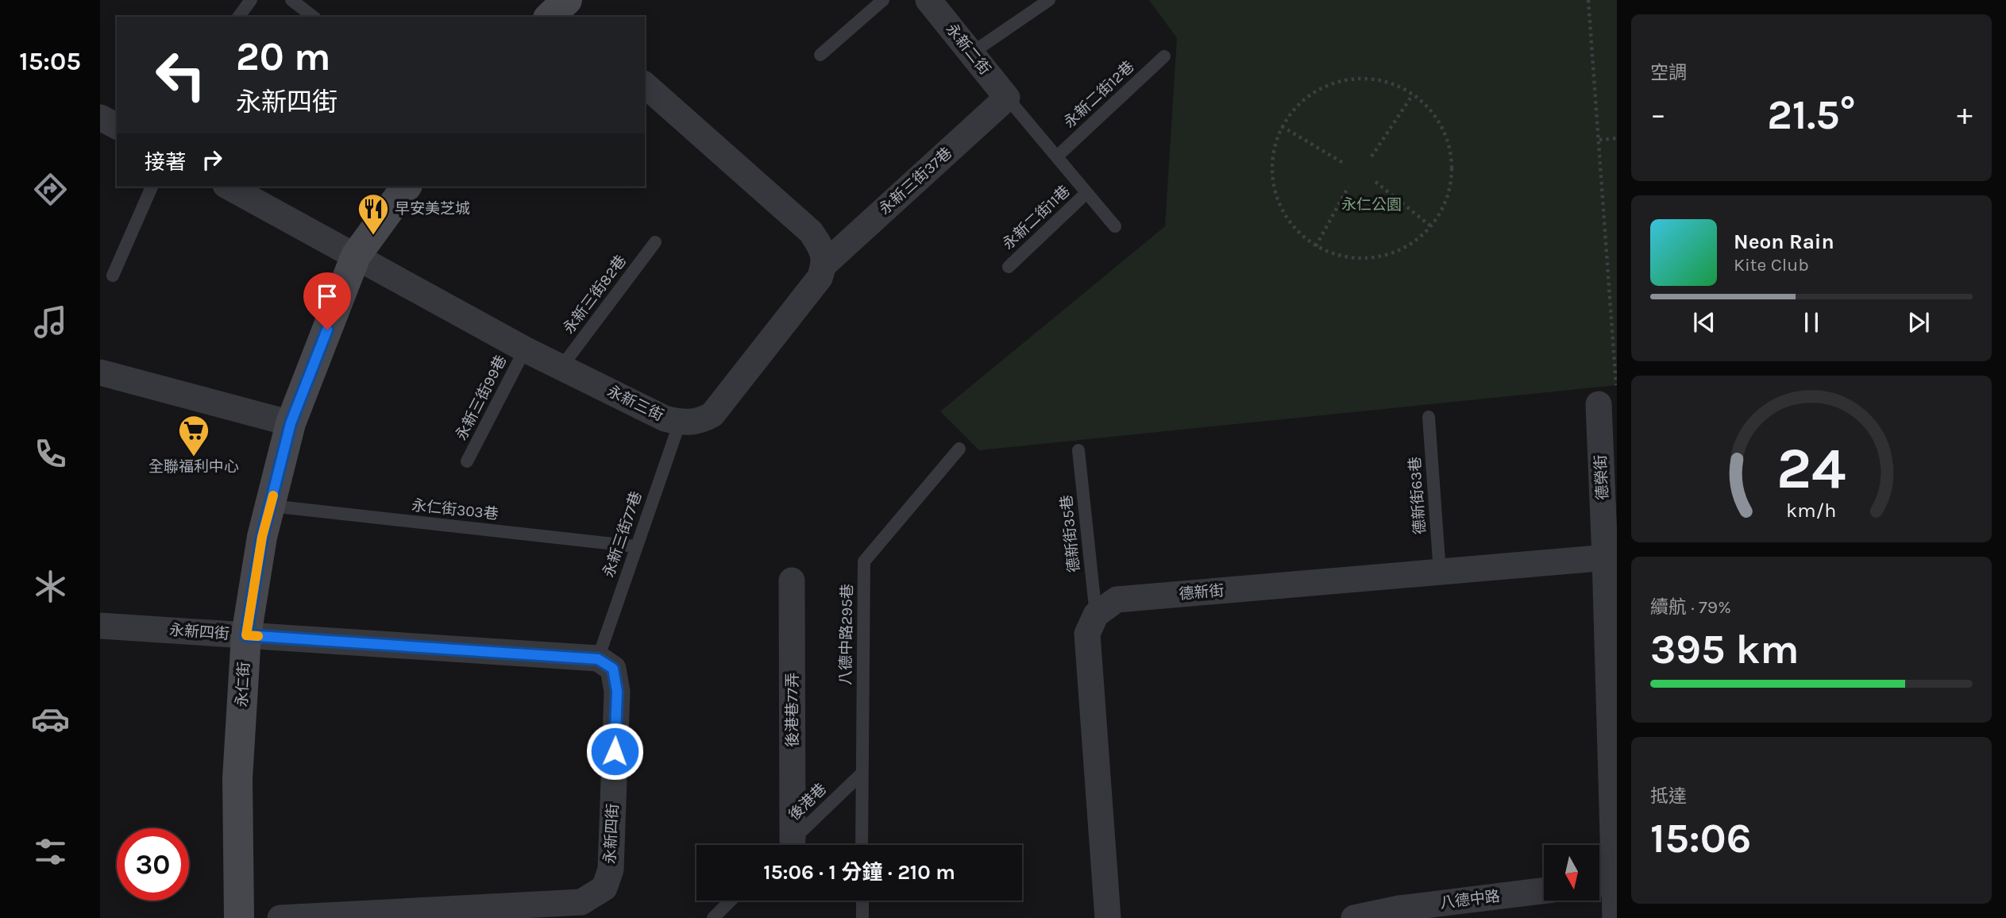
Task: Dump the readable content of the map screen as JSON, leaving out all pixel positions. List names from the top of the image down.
{
  "streets": {
    "street": [
      "永新二街",
      "永新三街37巷",
      "永新三街",
      "德榮街",
      "德新街",
      "永新四街",
      "永仁街",
      "後港巷77弄",
      "八德中路"
    ],
    "lane": [
      "永新二街12巷",
      "永新二街11巷",
      "永新三街82巷",
      "永新三街99巷",
      "德新街63巷",
      "永仁街303巷",
      "德新街35巷",
      "永新三街77巷",
      "八德中路295巷",
      "後港巷"
    ]
  },
  "crossings": [
    ["永新二街", "永新三街37巷"],
    ["永新三街37巷", "永新三街"],
    ["永新三街82巷", "永新三街"],
    ["永新三街99巷", "永新三街"],
    ["永新三街", "永新三街77巷"],
    ["永新三街", "永仁街"],
    ["德榮街", "德新街"],
    ["德新街63巷", "德新街"],
    ["永仁街303巷", "永新三街77巷"],
    ["永仁街303巷", "永仁街"],
    ["德新街35巷", "德新街"],
    ["永新三街77巷", "永新四街"],
    ["永新四街", "永仁街"],
    ["八德中路295巷", "後港巷"]
  ],
  "parks": ["永仁公園"],
  "places": {
    "restaurant": ["早安美芝城"],
    "supermarket": ["全聯福利中心"]
  },
  "north": "bottom",
  "page": {
    "tabs": "15:05",
    "tile": [
      "空調",
      ["續航 · 79%", "395 km"],
      ["抵達", "15:06"]
    ],
    "turn": ["20 m", "永新四街"],
    "heat": ["−", "21.5°", "+"],
    "then": "接著",
    "song": ["Neon Rain", "Kite Club"],
    "limit": "30",
    "trip": "15:06 · 1 分鐘 · 210 m",
    "gauge": ["24", "km/h"]
  }
}
